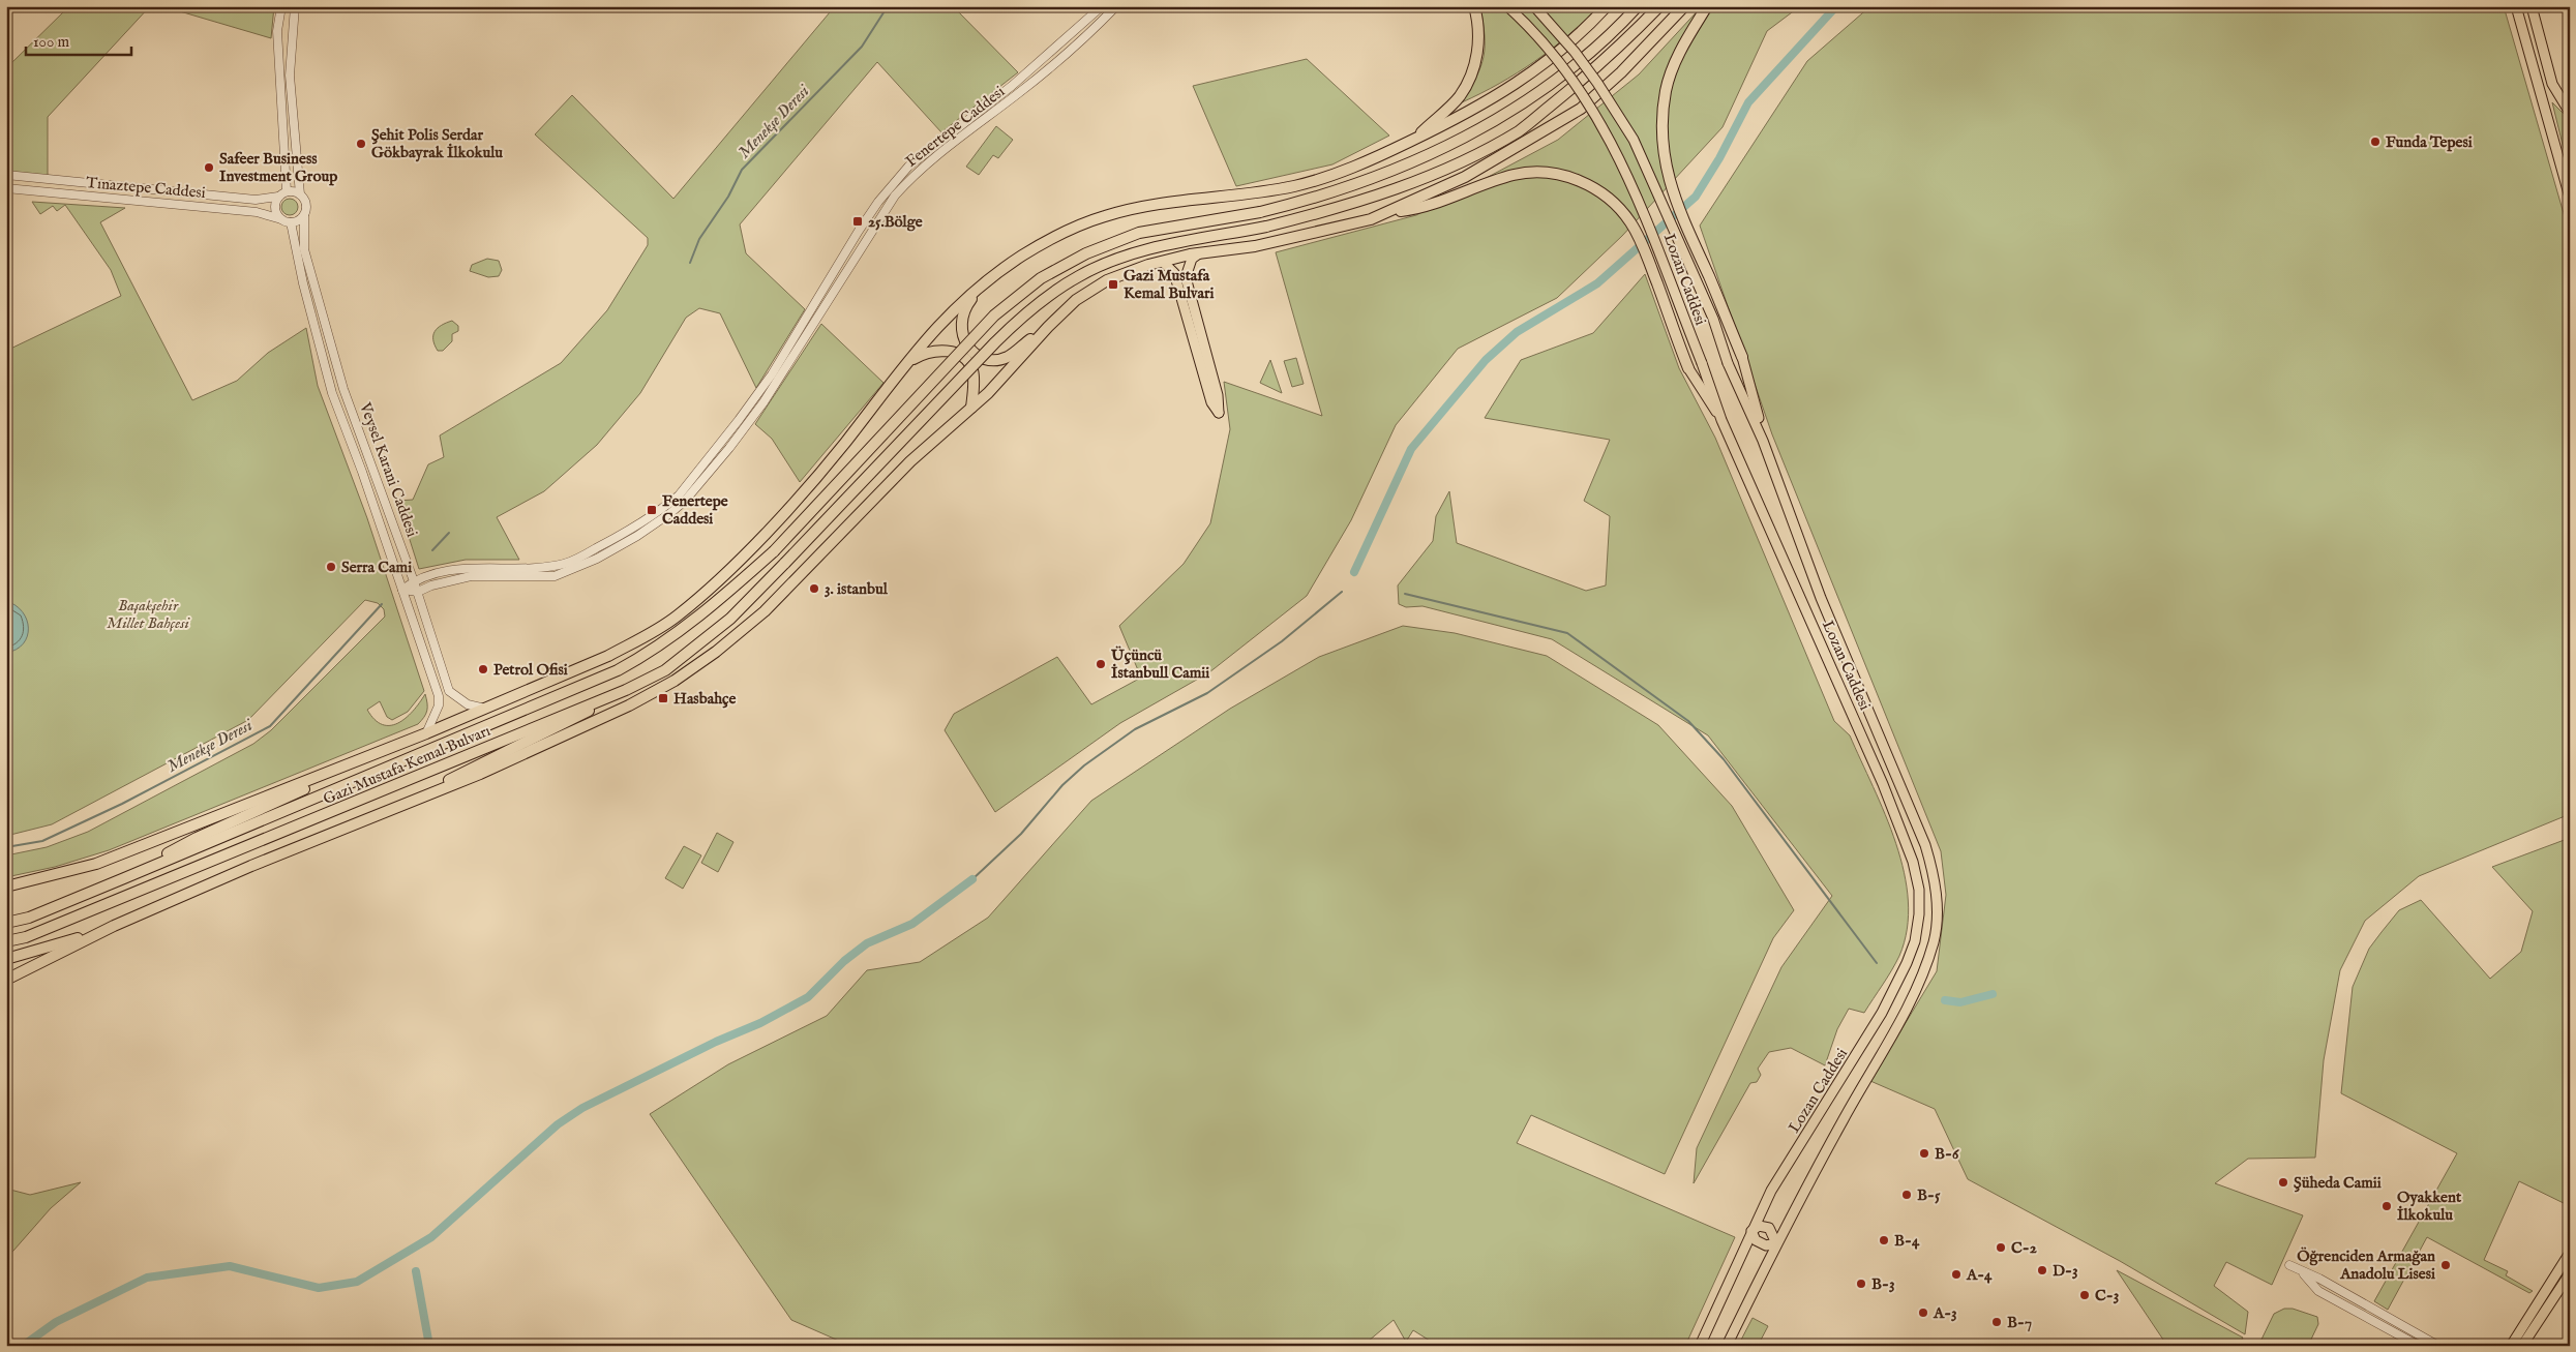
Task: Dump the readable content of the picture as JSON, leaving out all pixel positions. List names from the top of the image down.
{
  "streets": {
    "highway": ["Gazi Mustafa Kemal Bulvarı"],
    "main road": ["Lozan Caddesi"],
    "street": ["Fenertepe Caddesi", "Tınaztepe Caddesi", "Veysel Karani Caddesi"]
  },
  "crossings": [
    ["Fenertepe Caddesi", "Veysel Karani Caddesi"],
    ["Tınaztepe Caddesi", "Veysel Karani Caddesi"]
  ],
  "water": ["Menekşe Deresi"],
  "parks": ["Başakşehir Millet Bahçesi"],
  "places": {
    "other": [
      "Funda Tepesi",
      "Şehit Polis Serdar Gökbayrak İlkokulu",
      "Safeer Business Investment Group",
      "Serra Cami",
      "3. istanbul",
      "Üçüncü İstanbull Camii",
      "Petrol Ofisi",
      "B-6",
      "Şüheda Camii",
      "B-5",
      "Oyakkent İlkokulu",
      "B-4",
      "C-2",
      "Öğrenciden Armağan Anadolu Lisesi",
      "D-3",
      "A-4",
      "B-3",
      "C-3",
      "A-3",
      "B-7"
    ],
    "transit": [
      "25.Bölge",
      "Gazi Mustafa Kemal Bulvari",
      "Fenertepe Caddesi",
      "Hasbahçe"
    ]
  },
  "scale_bar": "100 m"
}
